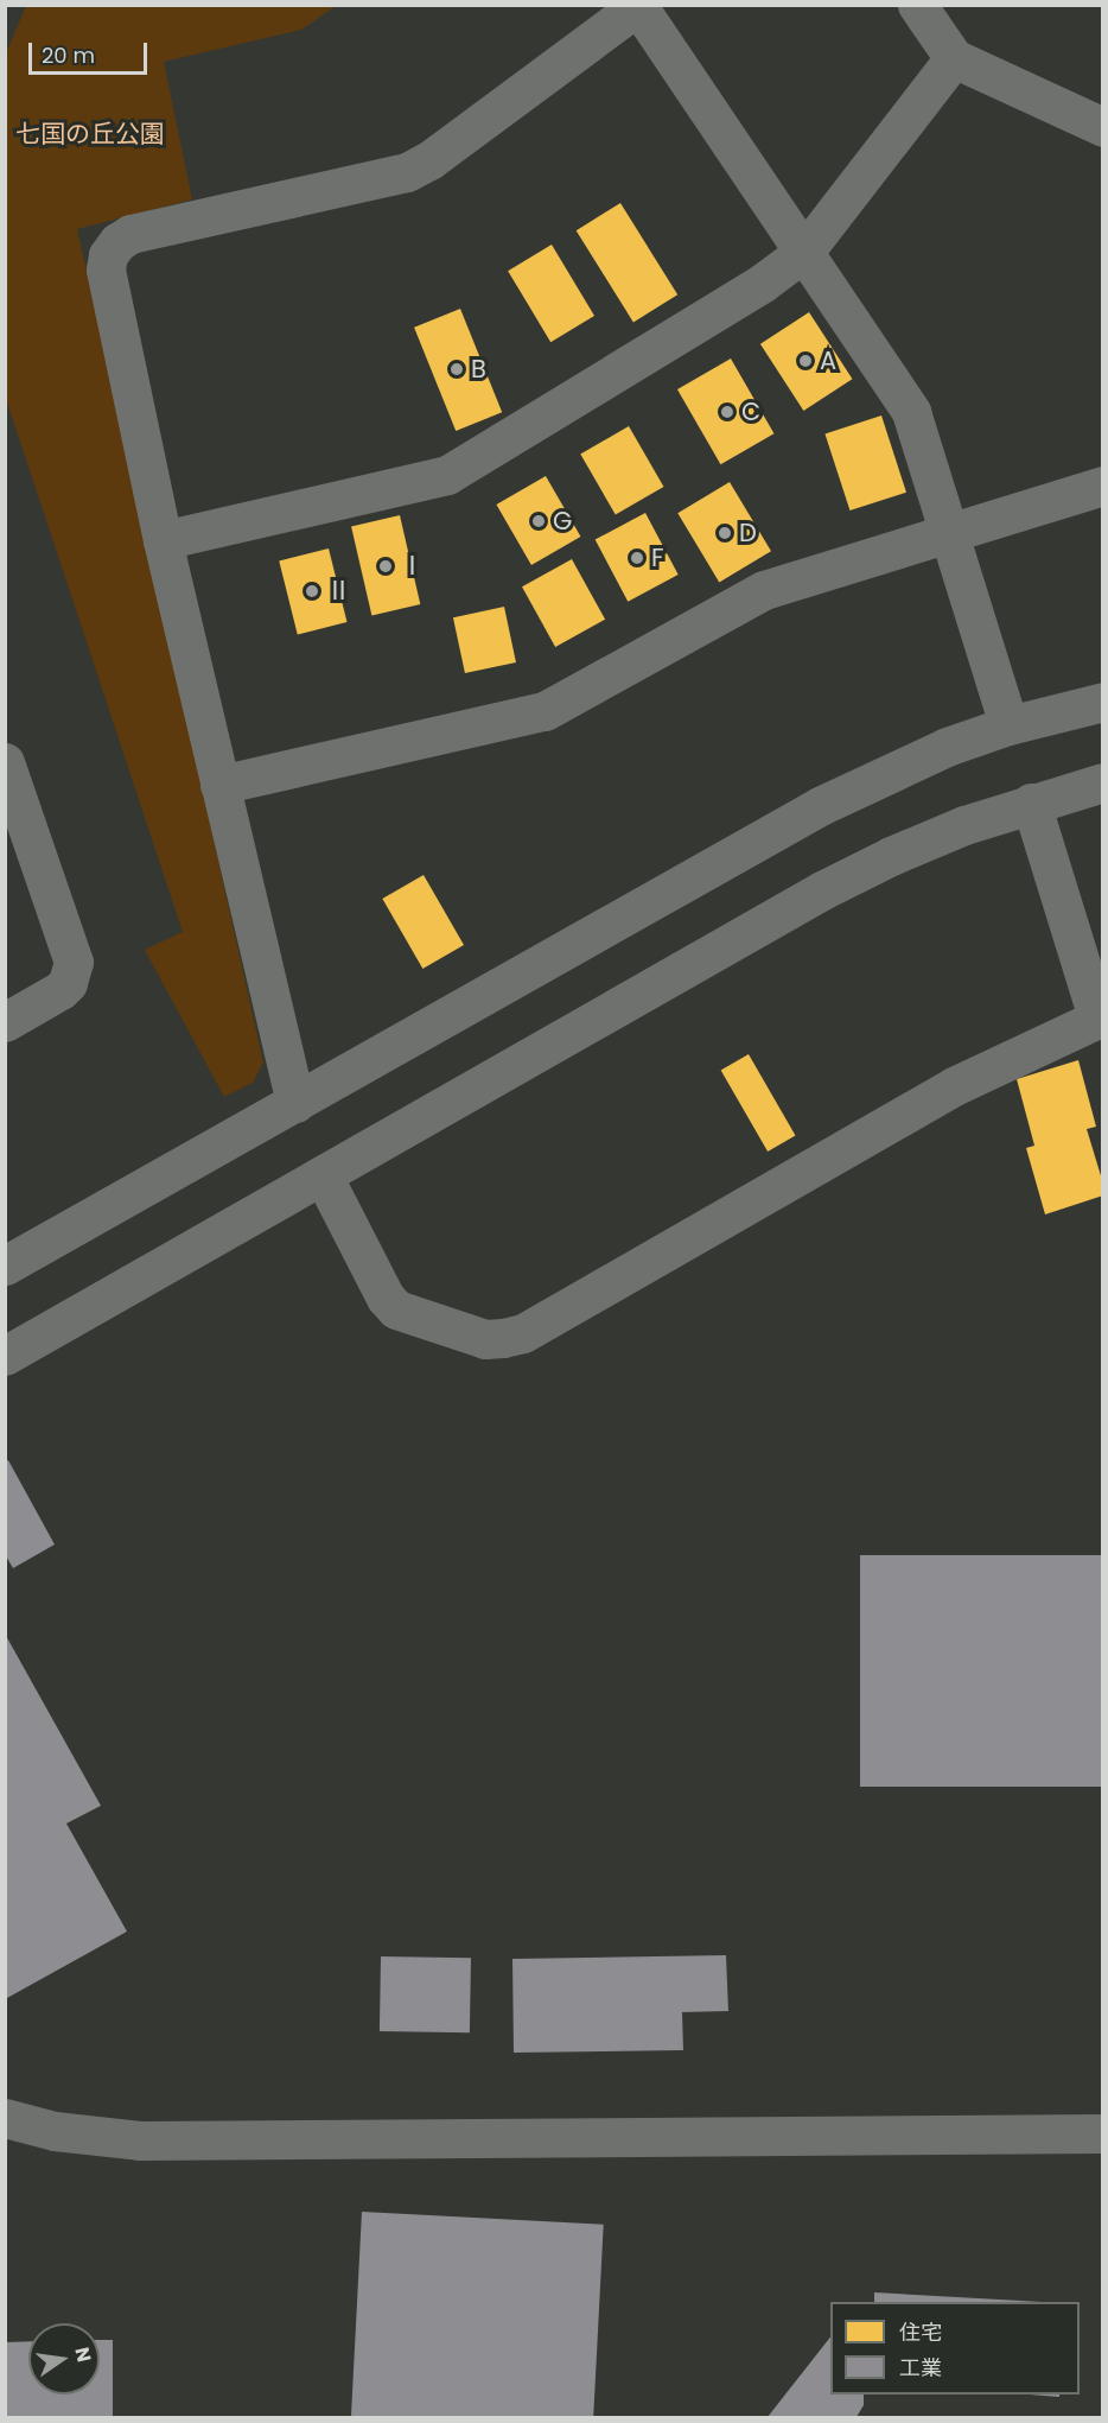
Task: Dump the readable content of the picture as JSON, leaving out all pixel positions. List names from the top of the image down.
{
  "parks": ["七国の丘公園"],
  "places": [
    "A",
    "B",
    "C",
    "G",
    "D",
    "F",
    "Ⅰ",
    "Ⅱ"
  ],
  "legend": ["住宅", "工業"],
  "scale_bar": "20 m",
  "north": "right"
}
